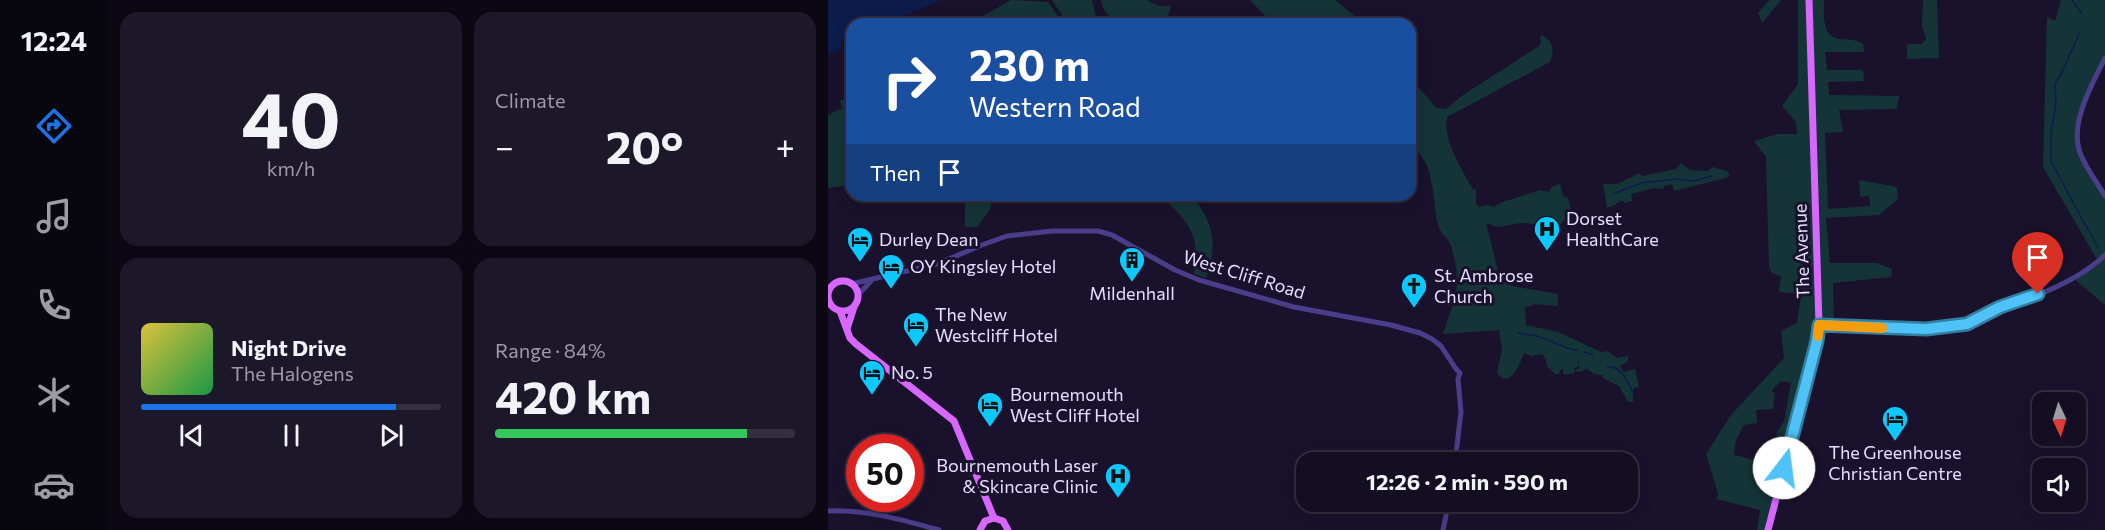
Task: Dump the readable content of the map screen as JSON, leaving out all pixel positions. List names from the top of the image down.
{
  "streets": {
    "main road": ["The Avenue"],
    "street": ["West Cliff Road"]
  },
  "places": {
    "hospital": ["Dorset HealthCare", "Bournemouth Laser & Skincare Clinic"],
    "hotel": [
      "Durley Dean",
      "OY Kingsley Hotel",
      "The New Westcliff Hotel",
      "No. 5",
      "Bournemouth West Cliff Hotel",
      "The Greenhouse Christian Centre"
    ],
    "building": ["Mildenhall"],
    "church": ["St. Ambrose Church"]
  },
  "north": "bottom",
  "page": {
    "tabs": "12:24",
    "tile": [
      ["40", "km/h"],
      "Climate",
      ["Range · 84%", "420 km"]
    ],
    "turn": ["230 m", "Western Road"],
    "heat": ["−", "20°", "+"],
    "then": "Then",
    "song": ["Night Drive", "The Halogens"],
    "limit": "50",
    "trip": "12:26 · 2 min · 590 m"
  }
}
